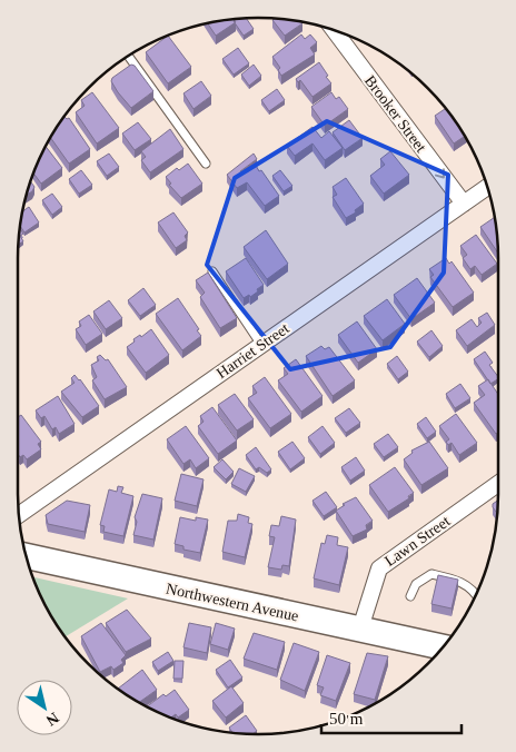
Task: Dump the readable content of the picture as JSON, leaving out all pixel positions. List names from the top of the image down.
{
  "streets": {
    "main road": ["Northwestern Avenue"],
    "street": ["Brooker Street", "Harriet Street", "Lawn Street"]
  },
  "crossings": [
    ["Brooker Street", "Harriet Street"],
    ["Lawn Street", "Northwestern Avenue"]
  ],
  "one_way": ["Brooker Street"],
  "scale_bar": "50 m",
  "north": "bottom right"
}
